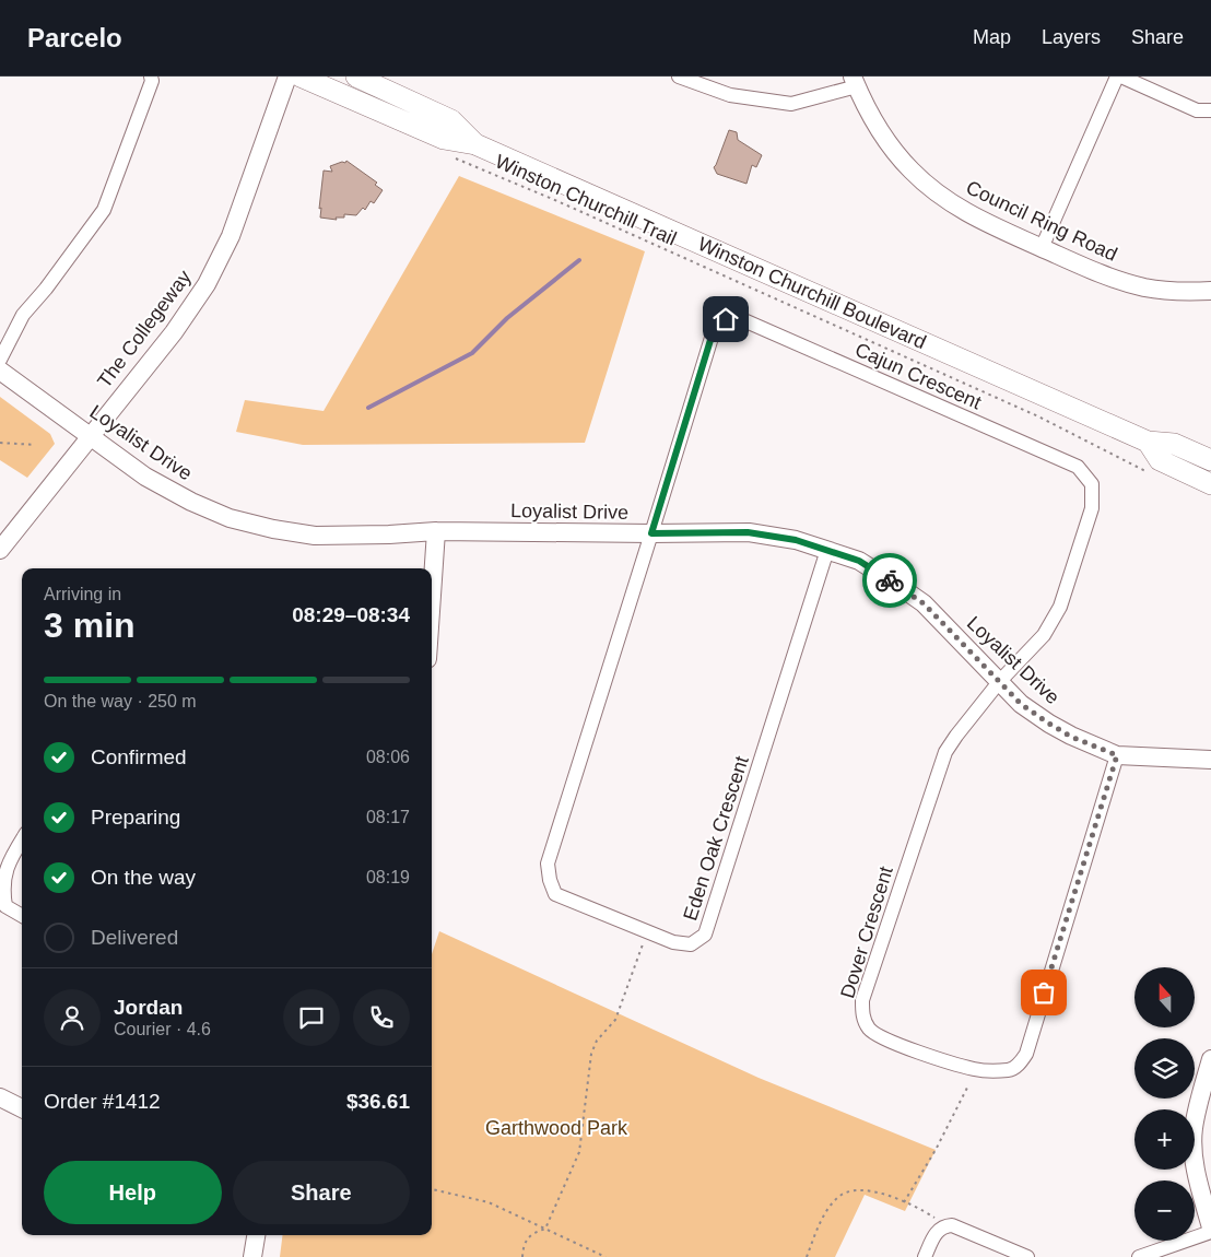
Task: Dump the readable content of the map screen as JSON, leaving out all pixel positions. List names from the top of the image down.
{
  "streets": {
    "main road": ["Winston Churchill Boulevard"],
    "street": [
      "Council Ring Road",
      "The Collegeway",
      "Cajun Crescent",
      "Loyalist Drive",
      "Eden Oak Crescent",
      "Dover Crescent"
    ],
    "path": ["Winston Churchill Trail"]
  },
  "crossings": [
    ["The Collegeway", "Loyalist Drive"],
    ["Cajun Crescent", "Loyalist Drive"],
    ["Cajun Crescent", "Eden Oak Crescent"],
    ["Cajun Crescent", "Dover Crescent"],
    ["Loyalist Drive", "Eden Oak Crescent"],
    ["Loyalist Drive", "Dover Crescent"]
  ],
  "parks": ["Garthwood Park"],
  "north": "top",
  "page": {
    "header": "Parcelo",
    "nav": ["Map", "Layers", "Share"],
    "heading": ["3 min", "Arriving in", "08:29–08:34"],
    "panel": [
      "Jordan",
      "Courier · 4.6",
      "Order #1412",
      "$36.61"
    ],
    "bar": "On the way · 250 m",
    "list": [
      ["Confirmed", "08:06"],
      ["Preparing", "08:17"],
      ["On the way", "08:19"],
      "Delivered"
    ],
    "map_buttons": ["+", "−"],
    "buttons": ["Help", "Share"]
  }
}
